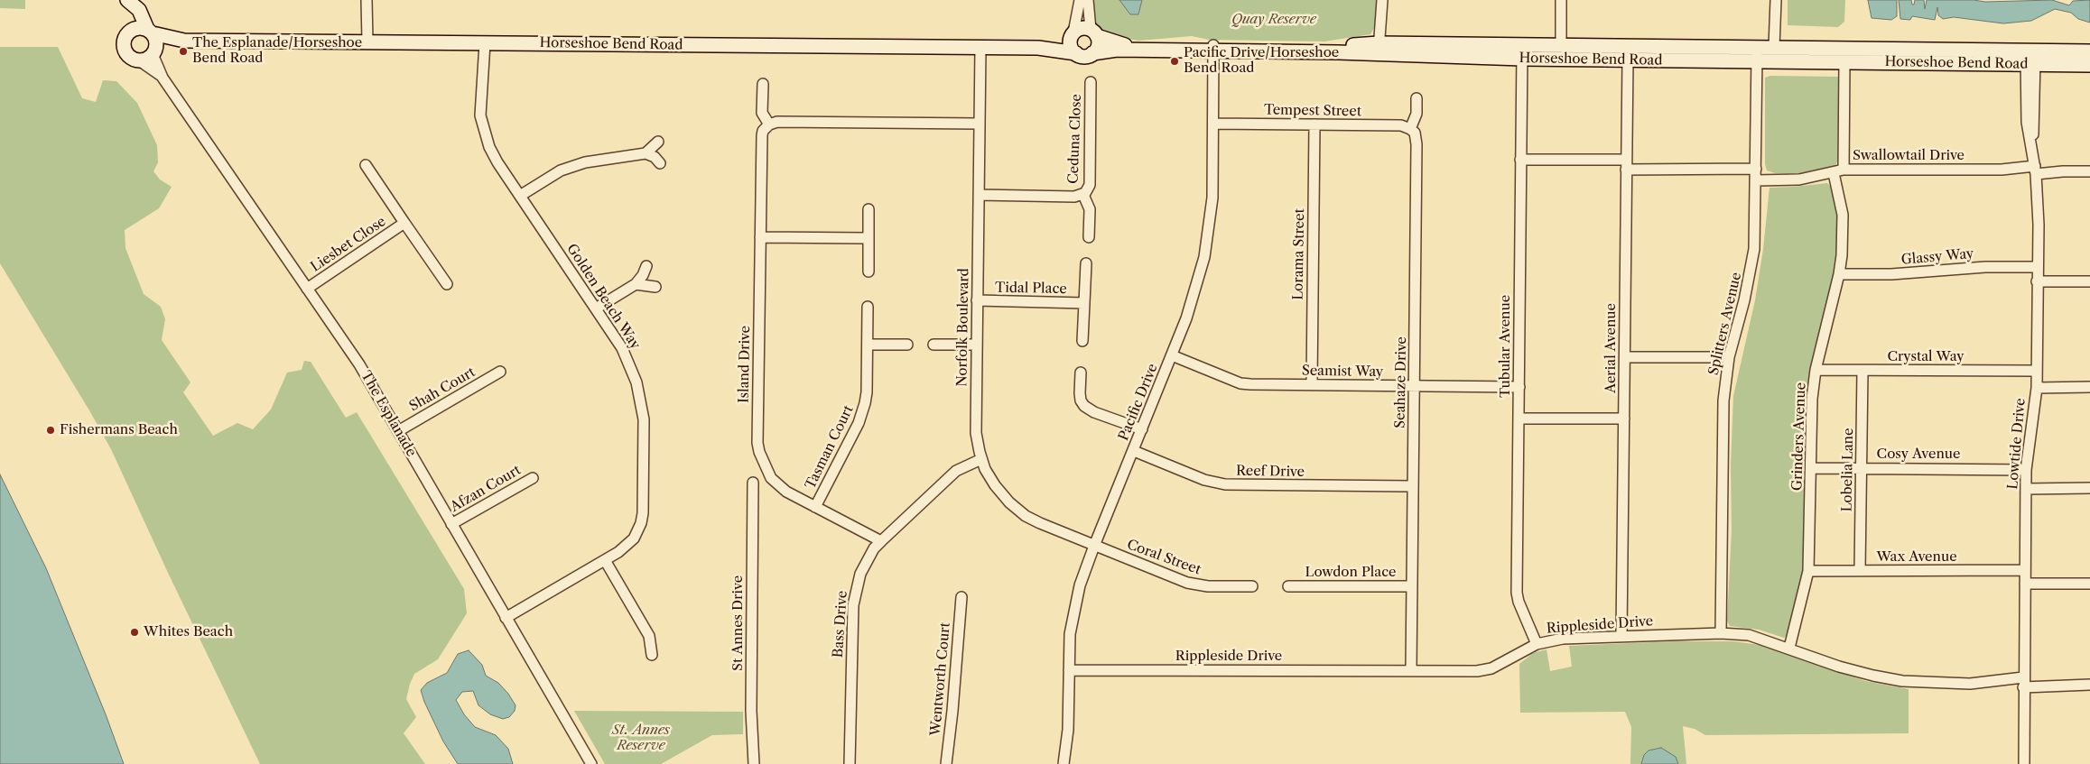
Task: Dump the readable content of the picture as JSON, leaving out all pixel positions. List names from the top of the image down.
{
  "streets": {
    "street": [
      "Horseshoe Bend Road",
      "Tempest Street",
      "Ceduna Close",
      "Swallowtail Drive",
      "Liesbet Close",
      "Lorama Street",
      "Glassy Way",
      "Tidal Place",
      "Golden Beach Way",
      "Splitters Avenue",
      "Norfolk Boulevard",
      "Tubular Avenue",
      "Aerial Avenue",
      "Crystal Way",
      "Island Drive",
      "Seamist Way",
      "Seahaze Drive",
      "Shah Court",
      "Pacific Drive",
      "The Esplanade",
      "Grinders Avenue",
      "Lowtide Drive",
      "Tasman Court",
      "Cosy Avenue",
      "Lobelia Lane",
      "Reef Drive",
      "Afzan Court",
      "Coral Street",
      "Wax Avenue",
      "Lowdon Place",
      "St Annes Drive",
      "Bass Drive",
      "Rippleside Drive",
      "Wentworth Court"
    ]
  },
  "crossings": [
    ["Horseshoe Bend Road", "Golden Beach Way"],
    ["Horseshoe Bend Road", "Splitters Avenue"],
    ["Horseshoe Bend Road", "Norfolk Boulevard"],
    ["Horseshoe Bend Road", "Tubular Avenue"],
    ["Horseshoe Bend Road", "Aerial Avenue"],
    ["Horseshoe Bend Road", "Pacific Drive"],
    ["Horseshoe Bend Road", "The Esplanade"],
    ["Horseshoe Bend Road", "Lowtide Drive"],
    ["Tempest Street", "Lorama Street"],
    ["Tempest Street", "Seahaze Drive"],
    ["Tempest Street", "Pacific Drive"],
    ["Ceduna Close", "Norfolk Boulevard"],
    ["Swallowtail Drive", "Splitters Avenue"],
    ["Swallowtail Drive", "Grinders Avenue"],
    ["Swallowtail Drive", "Lowtide Drive"],
    ["Liesbet Close", "The Esplanade"],
    ["Lorama Street", "Seamist Way"],
    ["Glassy Way", "Grinders Avenue"],
    ["Glassy Way", "Lowtide Drive"],
    ["Tidal Place", "Norfolk Boulevard"],
    ["Golden Beach Way", "The Esplanade"],
    ["Splitters Avenue", "Rippleside Drive"],
    ["Norfolk Boulevard", "Pacific Drive"],
    ["Norfolk Boulevard", "Coral Street"],
    ["Norfolk Boulevard", "Bass Drive"],
    ["Tubular Avenue", "Seamist Way"],
    ["Tubular Avenue", "Rippleside Drive"],
    ["Aerial Avenue", "Rippleside Drive"],
    ["Crystal Way", "Grinders Avenue"],
    ["Crystal Way", "Lowtide Drive"],
    ["Crystal Way", "Lobelia Lane"],
    ["Island Drive", "Tasman Court"],
    ["Island Drive", "Bass Drive"],
    ["Seamist Way", "Seahaze Drive"],
    ["Seamist Way", "Pacific Drive"],
    ["Seahaze Drive", "Reef Drive"],
    ["Seahaze Drive", "Lowdon Place"],
    ["Seahaze Drive", "Rippleside Drive"],
    ["Shah Court", "The Esplanade"],
    ["Pacific Drive", "Reef Drive"],
    ["Pacific Drive", "Coral Street"],
    ["Pacific Drive", "Rippleside Drive"],
    ["The Esplanade", "Afzan Court"],
    ["Grinders Avenue", "Cosy Avenue"],
    ["Grinders Avenue", "Wax Avenue"],
    ["Grinders Avenue", "Rippleside Drive"],
    ["Lowtide Drive", "Cosy Avenue"],
    ["Lowtide Drive", "Wax Avenue"],
    ["Lowtide Drive", "Rippleside Drive"],
    ["Cosy Avenue", "Lobelia Lane"],
    ["Lobelia Lane", "Wax Avenue"]
  ],
  "parks": ["Quay Reserve", "St. Annes Reserve"],
  "places": [
    "The Esplanade/Horseshoe Bend Road",
    "Pacific Drive/Horseshoe Bend Road",
    "Fishermans Beach",
    "Whites Beach"
  ]
}
